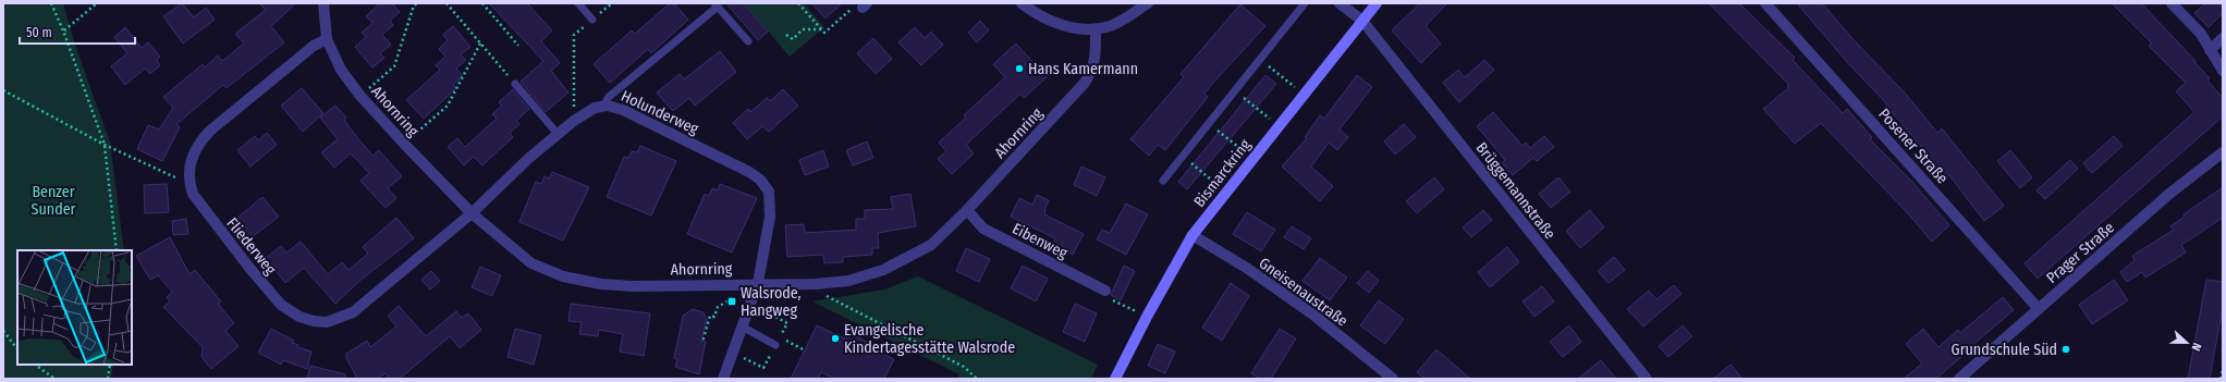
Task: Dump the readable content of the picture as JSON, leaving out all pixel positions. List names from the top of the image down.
{
  "streets": {
    "street": [
      "Ahornring",
      "Holunderweg",
      "Posener Straße",
      "Bismarckring",
      "Brüggemannstraße",
      "Eibenweg",
      "Fliederweg",
      "Prager Straße",
      "Gneisenaustraße"
    ]
  },
  "crossings": [
    ["Ahornring", "Holunderweg"],
    ["Ahornring", "Eibenweg"],
    ["Ahornring", "Fliederweg"],
    ["Holunderweg", "Fliederweg"],
    ["Posener Straße", "Prager Straße"],
    ["Bismarckring", "Brüggemannstraße"],
    ["Bismarckring", "Gneisenaustraße"]
  ],
  "parks": ["Benzer Sunder"],
  "places": {
    "other": ["Hans Kamermann", "Evangelische Kindertagesstätte Walsrode", "Grundschule Süd"],
    "transit": ["Walsrode, Hangweg"]
  },
  "scale_bar": "50 m",
  "north": "right"
}
